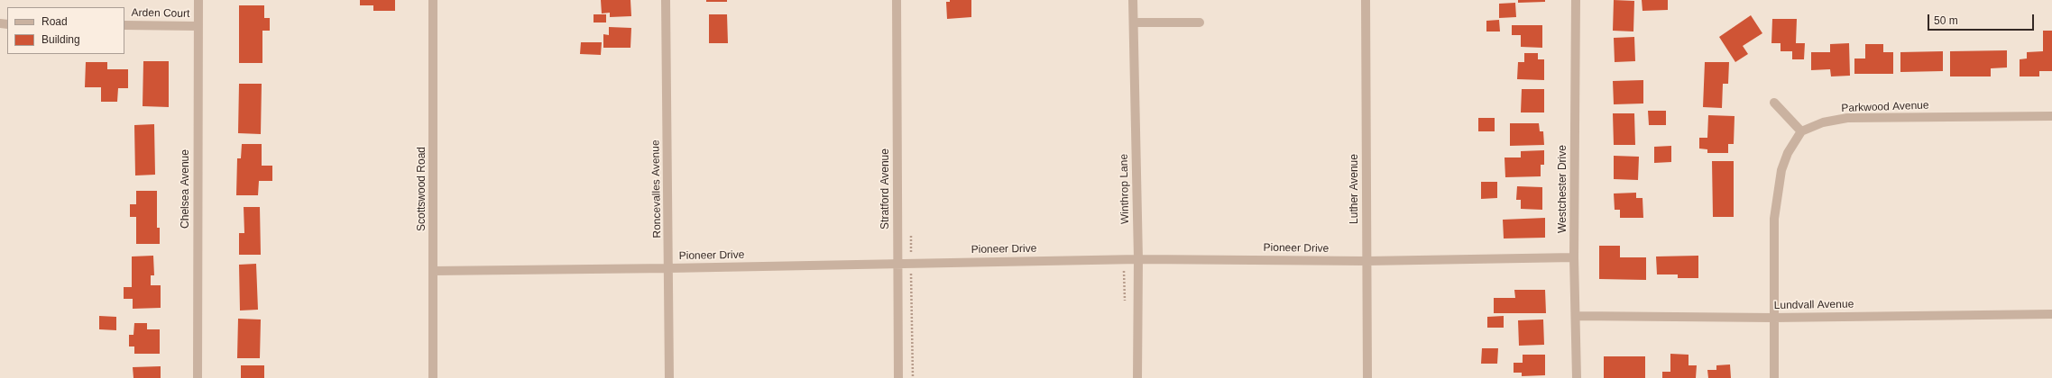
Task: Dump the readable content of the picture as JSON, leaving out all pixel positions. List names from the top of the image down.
{
  "streets": {
    "street": [
      "Arden Court",
      "Parkwood Avenue",
      "Chelsea Avenue",
      "Scottswood Road",
      "Roncevalles Avenue",
      "Stratford Avenue",
      "Winthrop Lane",
      "Luther Avenue",
      "Westchester Drive",
      "Pioneer Drive",
      "Lundvall Avenue"
    ]
  },
  "crossings": [
    ["Arden Court", "Chelsea Avenue"],
    ["Scottswood Road", "Pioneer Drive"],
    ["Roncevalles Avenue", "Pioneer Drive"],
    ["Stratford Avenue", "Pioneer Drive"],
    ["Winthrop Lane", "Pioneer Drive"],
    ["Luther Avenue", "Pioneer Drive"],
    ["Westchester Drive", "Pioneer Drive"],
    ["Westchester Drive", "Lundvall Avenue"]
  ],
  "legend": ["Road", "Building"],
  "scale_bar": "50 m"
}
